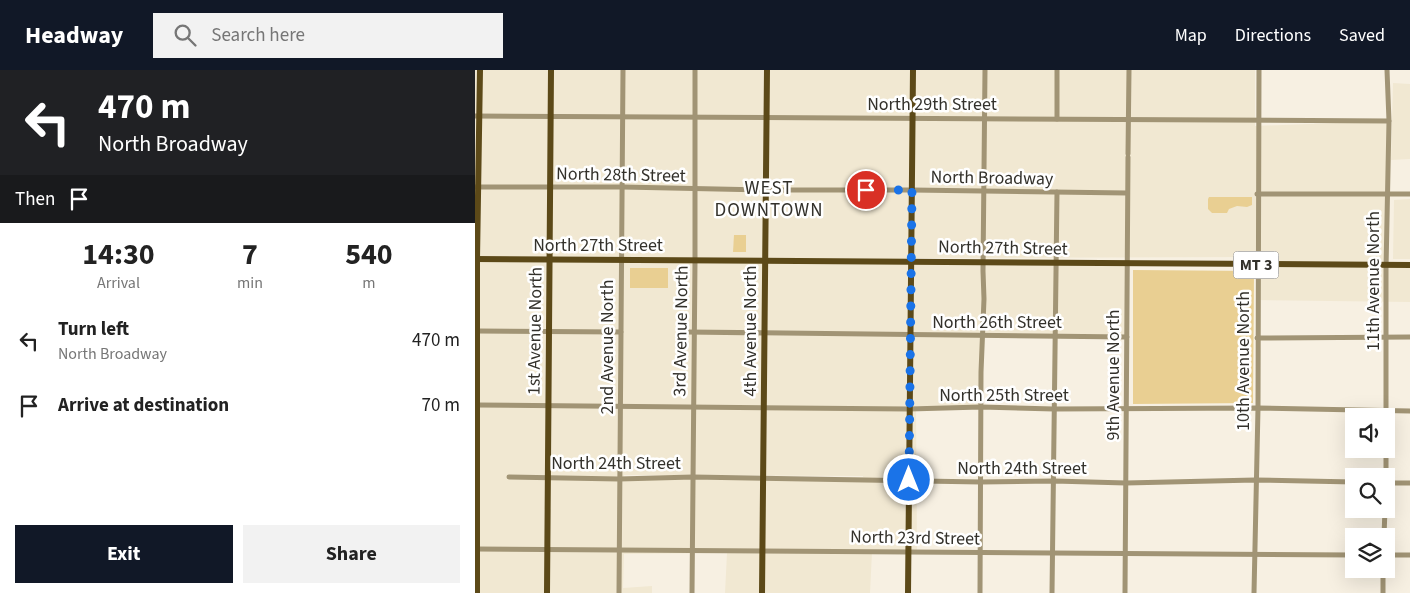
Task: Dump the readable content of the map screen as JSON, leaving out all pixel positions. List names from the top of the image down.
{
  "streets": {
    "main road": [
      "North 27th Street",
      "MT 3",
      "1st Avenue North",
      "4th Avenue North"
    ],
    "street": [
      "North 29th Street",
      "North 28th Street",
      "North Broadway",
      "11th Avenue North",
      "North 26th Street",
      "3rd Avenue North",
      "2nd Avenue North",
      "10th Avenue North",
      "9th Avenue North",
      "North 25th Street",
      "North 24th Street",
      "North 23rd Street"
    ]
  },
  "crossings": [
    ["North 29th Street", "11th Avenue North"],
    ["North 29th Street", "1st Avenue North"],
    ["North 29th Street", "3rd Avenue North"],
    ["North 29th Street", "4th Avenue North"],
    ["North 29th Street", "2nd Avenue North"],
    ["North 29th Street", "10th Avenue North"],
    ["North 29th Street", "9th Avenue North"],
    ["North 28th Street", "North Broadway"],
    ["North 28th Street", "1st Avenue North"],
    ["North 28th Street", "3rd Avenue North"],
    ["North 28th Street", "4th Avenue North"],
    ["North 28th Street", "2nd Avenue North"],
    ["North Broadway", "4th Avenue North"],
    ["North Broadway", "9th Avenue North"],
    ["North 27th Street", "11th Avenue North"],
    ["North 27th Street", "1st Avenue North"],
    ["North 27th Street", "3rd Avenue North"],
    ["North 27th Street", "4th Avenue North"],
    ["North 27th Street", "2nd Avenue North"],
    ["North 27th Street", "10th Avenue North"],
    ["North 27th Street", "9th Avenue North"],
    ["North 26th Street", "3rd Avenue North"],
    ["North 26th Street", "4th Avenue North"],
    ["North 26th Street", "9th Avenue North"],
    ["1st Avenue North", "North 25th Street"],
    ["1st Avenue North", "North 24th Street"],
    ["1st Avenue North", "North 23rd Street"],
    ["3rd Avenue North", "North 25th Street"],
    ["3rd Avenue North", "North 24th Street"],
    ["3rd Avenue North", "North 23rd Street"],
    ["4th Avenue North", "North 25th Street"],
    ["4th Avenue North", "North 24th Street"],
    ["4th Avenue North", "North 23rd Street"],
    ["2nd Avenue North", "North 25th Street"],
    ["2nd Avenue North", "North 24th Street"],
    ["2nd Avenue North", "North 23rd Street"],
    ["10th Avenue North", "North 25th Street"],
    ["10th Avenue North", "North 24th Street"],
    ["10th Avenue North", "North 23rd Street"],
    ["9th Avenue North", "North 25th Street"],
    ["9th Avenue North", "North 24th Street"],
    ["9th Avenue North", "North 23rd Street"]
  ],
  "districts": ["WEST DOWNTOWN"],
  "page": {
    "header": "Headway",
    "search": "Search here",
    "nav": ["Map", "Directions", "Saved"],
    "turn": ["470 m", "North Broadway"],
    "then": "Then",
    "eta": [
      "14:30",
      "Arrival",
      "7",
      "min",
      "540",
      "m"
    ],
    "list": [
      {
        "name": "Turn left",
        "note": "North Broadway",
        "value": "470 m"
      },
      {
        "name": "Arrive at destination",
        "value": "70 m"
      }
    ],
    "buttons": ["Exit", "Share"]
  }
}
